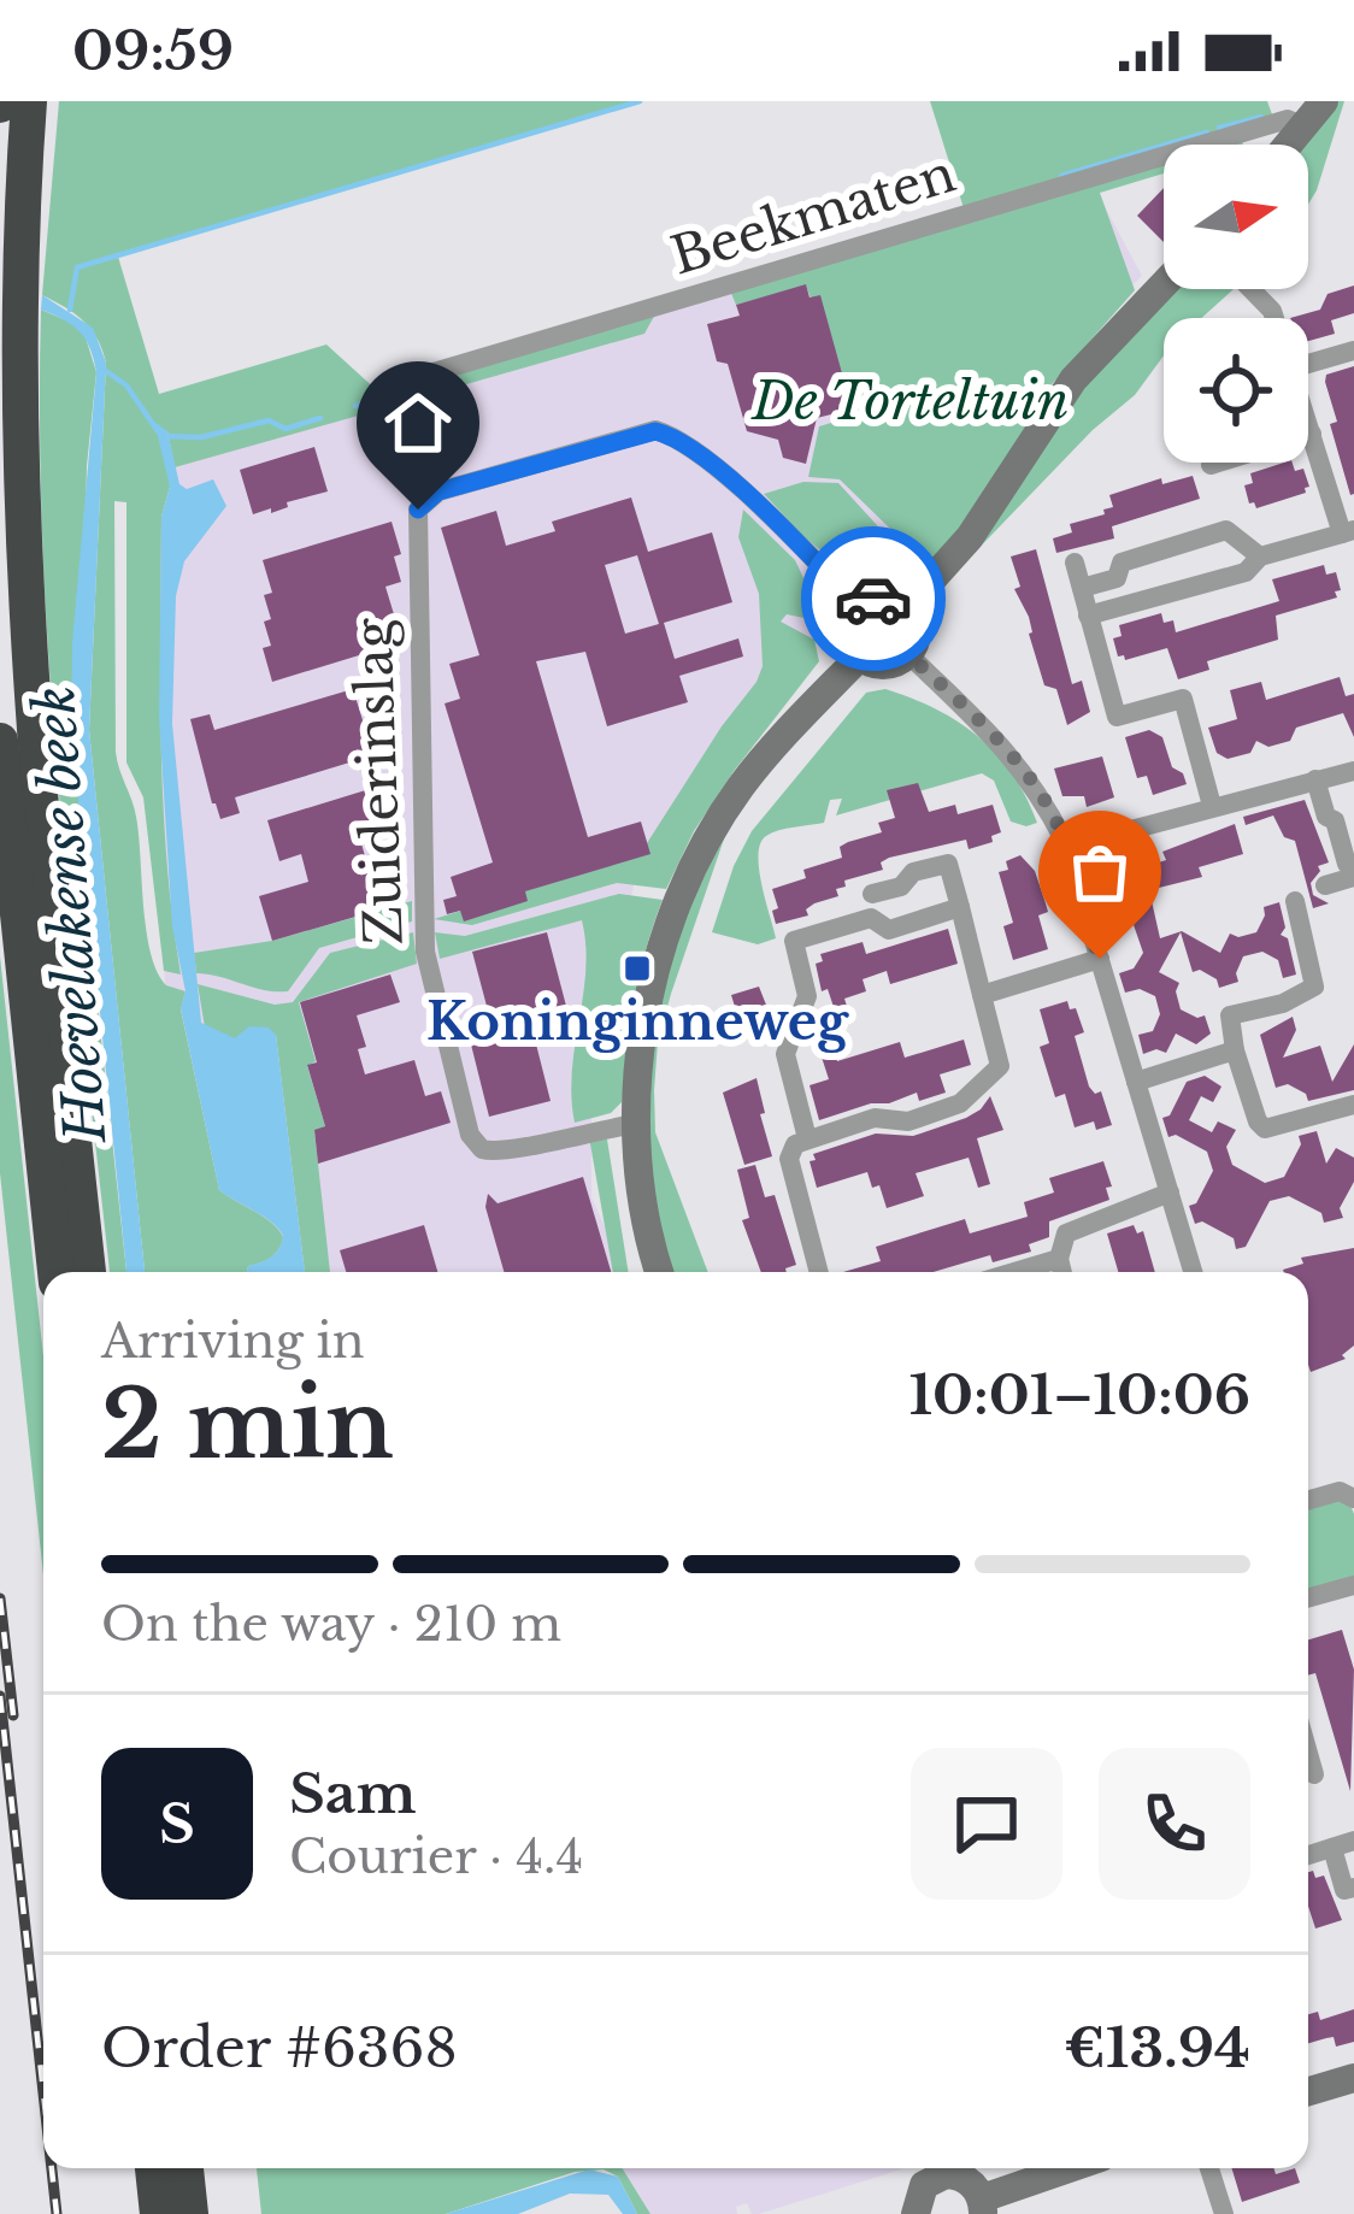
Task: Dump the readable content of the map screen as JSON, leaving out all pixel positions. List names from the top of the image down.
{
  "streets": {
    "street": ["Beekmaten", "Zuiderinslag"]
  },
  "water": ["Hoevelakense beek"],
  "parks": ["De Torteltuin"],
  "places": {
    "transit": ["Koninginneweg"]
  },
  "north": "right",
  "page": {
    "status": "09:59",
    "heading": ["2 min", "Arriving in", "10:01–10:06"],
    "panel": [
      "Sam",
      "Courier · 4.4",
      "Order #6368",
      "€13.94"
    ],
    "bar": "On the way · 210 m",
    "round": "S"
  }
}
